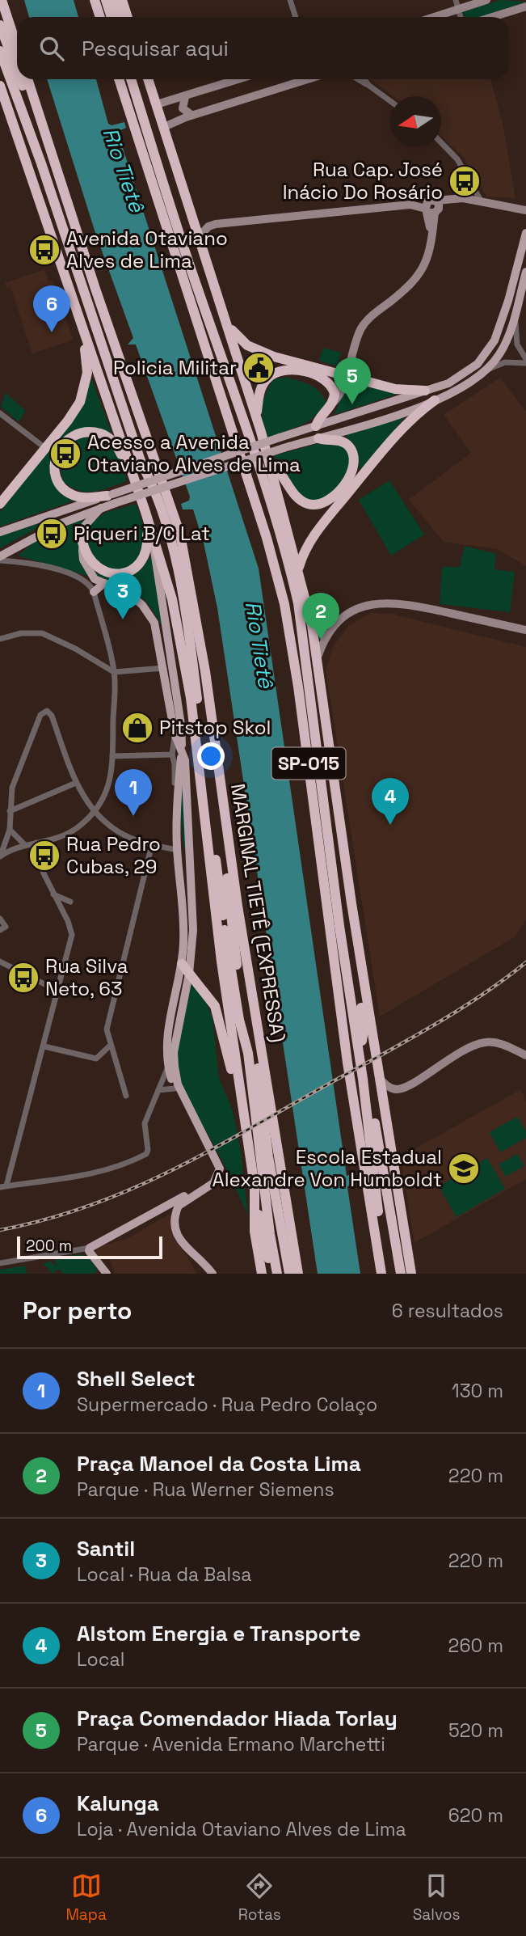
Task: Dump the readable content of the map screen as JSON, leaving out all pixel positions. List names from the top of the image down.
{
  "streets": {
    "highway": ["SP-015", "MARGINAL TIETÊ (EXPRESSA)"]
  },
  "water": ["Rio Tietê"],
  "places": {
    "bus stop": [
      "Rua Cap. José Inácio Do Rosário",
      "Avenida Otaviano Alves de Lima",
      "Acesso a Avenida Otaviano Alves de Lima",
      "Piqueri B/C Lat",
      "Rua Pedro Cubas, 29",
      "Rua Silva Neto, 63"
    ],
    "public building": ["Policia Militar"],
    "shop": ["Pitstop Skol"],
    "school or university": ["Escola Estadual Alexandre Von Humboldt"]
  },
  "scale_bar": "200 m",
  "north": "left",
  "page": {
    "search": "Pesquisar aqui",
    "pins": [
      "6",
      "5",
      "3",
      "2",
      "1",
      "4"
    ],
    "scale": "200 m",
    "heading": ["Por perto", "6 resultados"],
    "list": [
      {
        "mark": "1",
        "name": "Shell Select",
        "note": "Supermercado · Rua Pedro Colaço",
        "value": "130 m"
      },
      {
        "mark": "2",
        "name": "Praça Manoel da Costa Lima",
        "note": "Parque · Rua Werner Siemens",
        "value": "220 m"
      },
      {
        "mark": "3",
        "name": "Santil",
        "note": "Local · Rua da Balsa",
        "value": "220 m"
      },
      {
        "mark": "4",
        "name": "Alstom Energia e Transporte",
        "note": "Local",
        "value": "260 m"
      },
      {
        "mark": "5",
        "name": "Praça Comendador Hiada Torlay",
        "note": "Parque · Avenida Ermano Marchetti",
        "value": "520 m"
      },
      {
        "mark": "6",
        "name": "Kalunga",
        "note": "Loja · Avenida Otaviano Alves de Lima",
        "value": "620 m"
      }
    ],
    "nav": ["Mapa", "Rotas", "Salvos"]
  }
}
